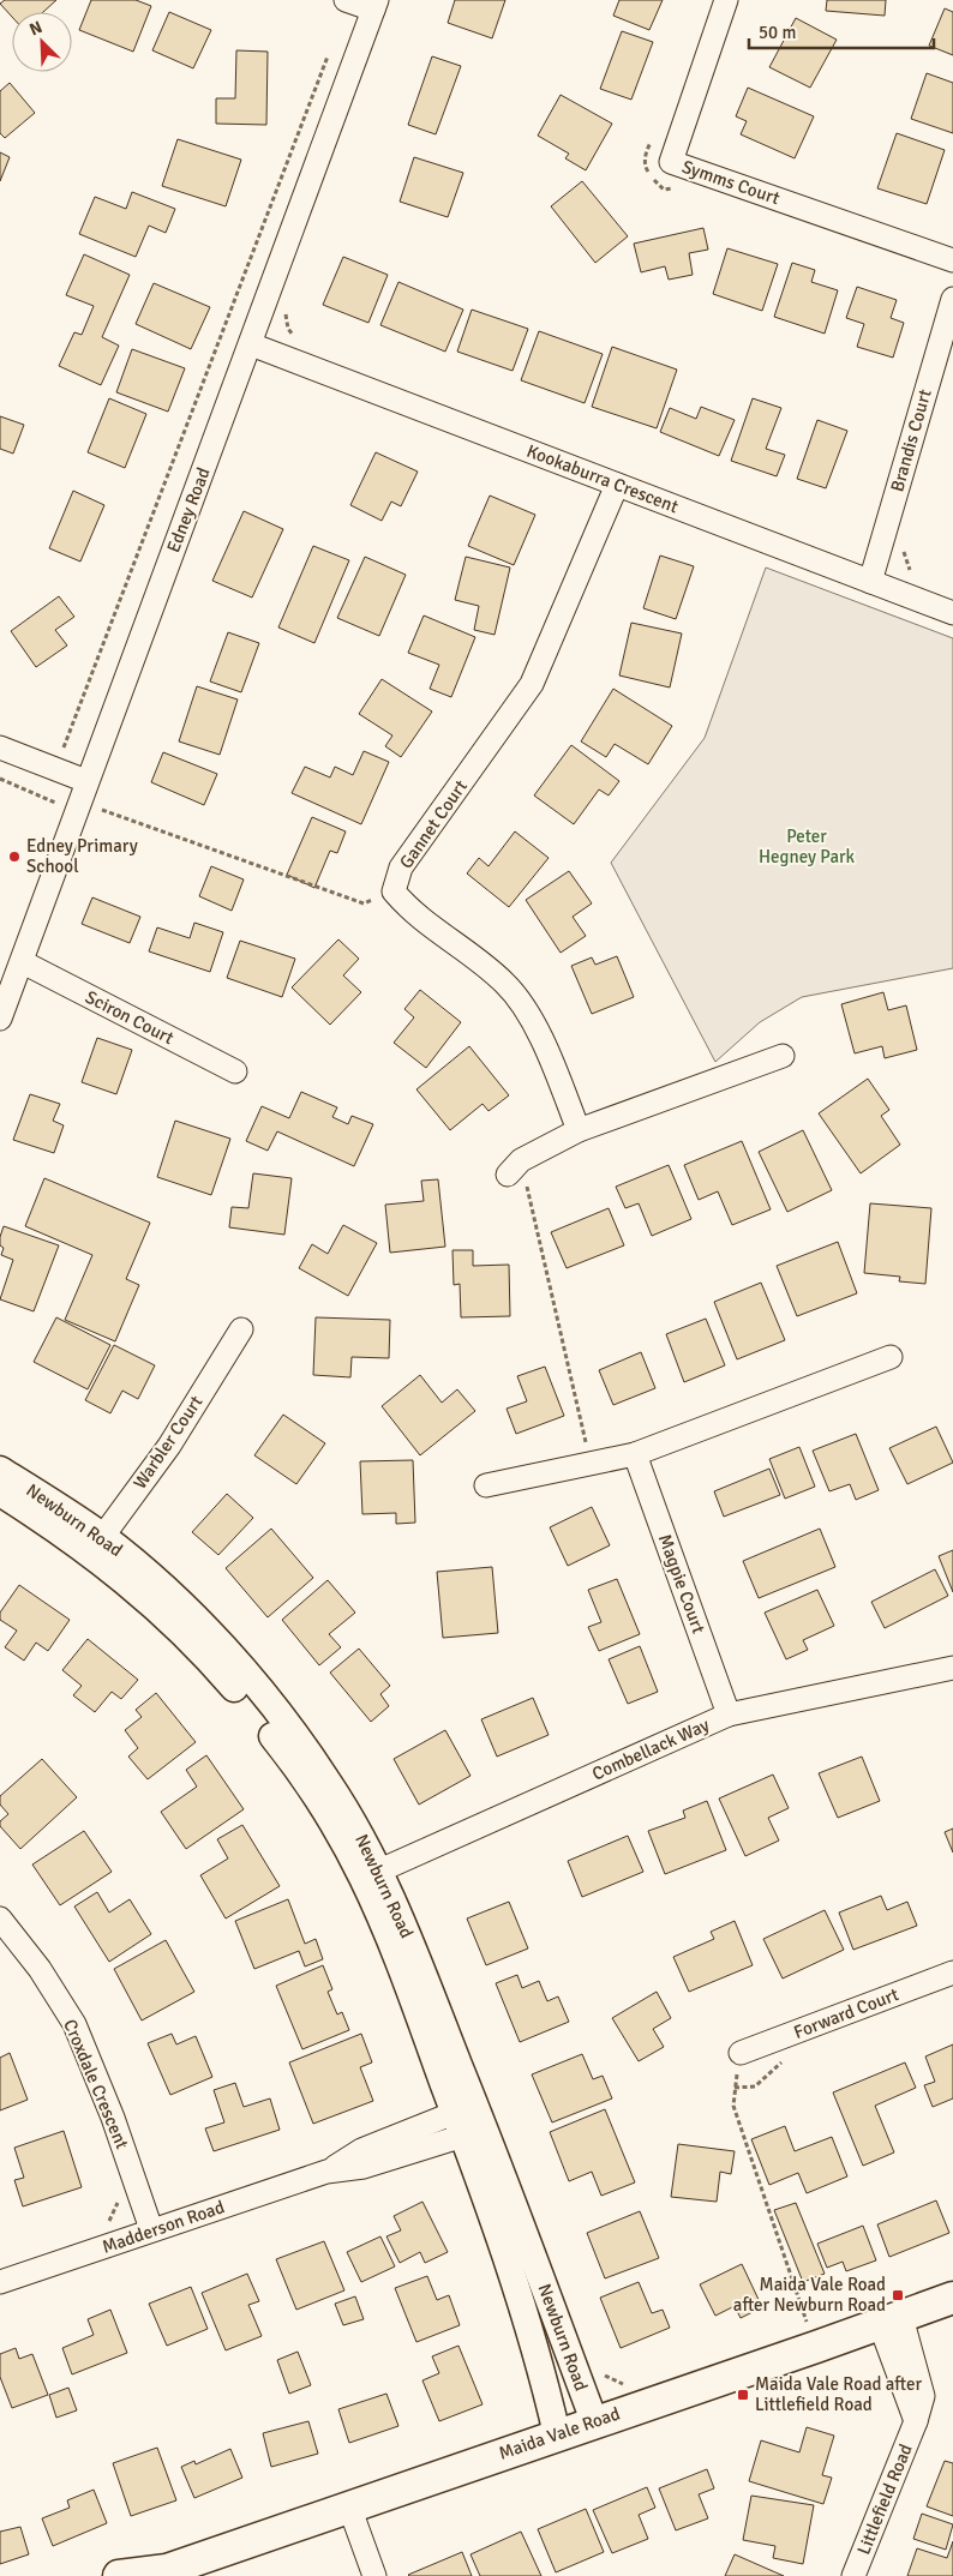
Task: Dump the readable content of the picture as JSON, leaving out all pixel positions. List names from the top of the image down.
{
  "streets": {
    "main road": ["Maida Vale Road"],
    "street": [
      "Symms Court",
      "Brandis Court",
      "Kookaburra Crescent",
      "Edney Road",
      "Gannet Court",
      "Sciron Court",
      "Warbler Court",
      "Newburn Road",
      "Magpie Court",
      "Combellack Way",
      "Forward Court",
      "Croxdale Crescent",
      "Madderson Road",
      "Littlefield Road"
    ]
  },
  "crossings": [
    ["Brandis Court", "Kookaburra Crescent"],
    ["Kookaburra Crescent", "Edney Road"],
    ["Kookaburra Crescent", "Gannet Court"],
    ["Edney Road", "Sciron Court"],
    ["Warbler Court", "Newburn Road"],
    ["Newburn Road", "Combellack Way"],
    ["Newburn Road", "Madderson Road"],
    ["Newburn Road", "Maida Vale Road"],
    ["Magpie Court", "Combellack Way"],
    ["Croxdale Crescent", "Madderson Road"],
    ["Maida Vale Road", "Littlefield Road"]
  ],
  "parks": ["Peter Hegney Park"],
  "places": {
    "other": ["Edney Primary School"],
    "transit": ["Maida Vale Road after Newburn Road", "Maida Vale Road after Littlefield Road"]
  },
  "scale_bar": "50 m",
  "north": "top left"
}
